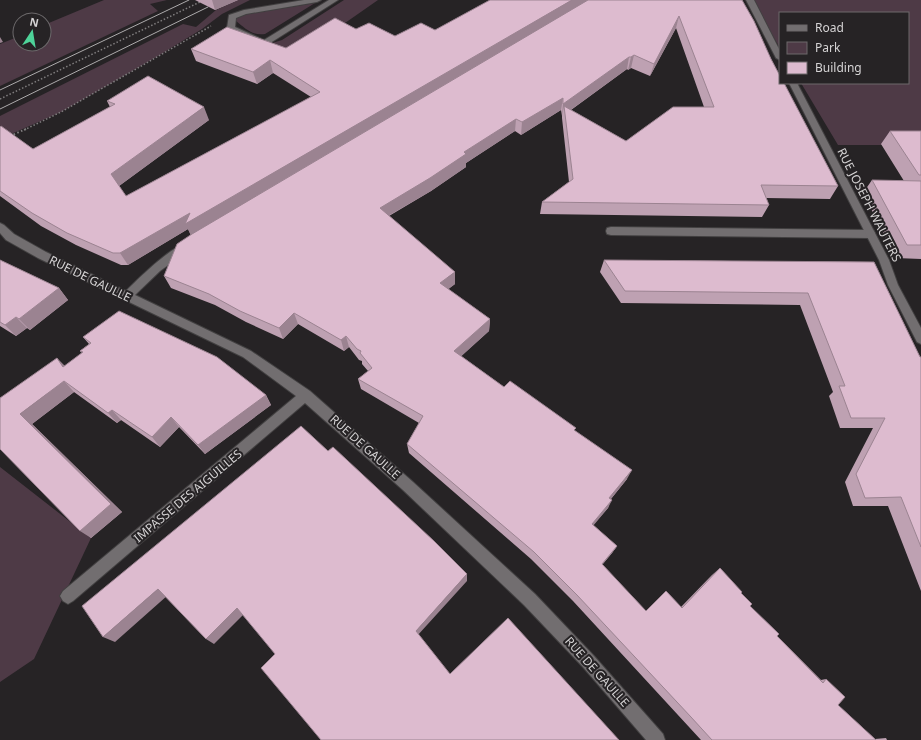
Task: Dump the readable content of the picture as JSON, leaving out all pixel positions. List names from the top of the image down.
{
  "streets": {
    "street": ["RUE JOSEPH WAUTERS", "RUE DE GAULLE", "IMPASSE DES AIGUILLES"]
  },
  "crossings": [
    ["RUE DE GAULLE", "IMPASSE DES AIGUILLES"]
  ],
  "legend": ["Road", "Park", "Building"],
  "north": "top"
}
